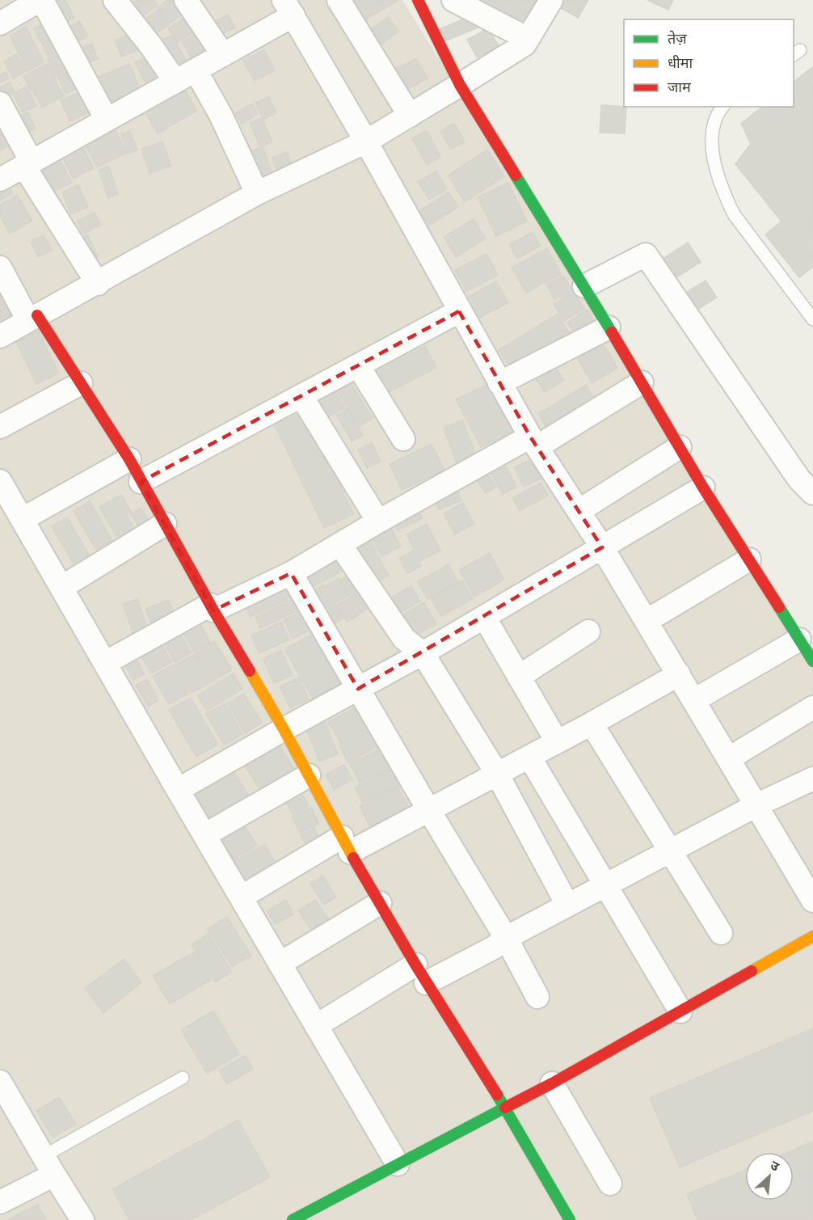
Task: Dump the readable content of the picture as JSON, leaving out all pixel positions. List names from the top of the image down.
{
  "legend": ["तेज़", "धीमा", "जाम"],
  "north": "top right"
}
